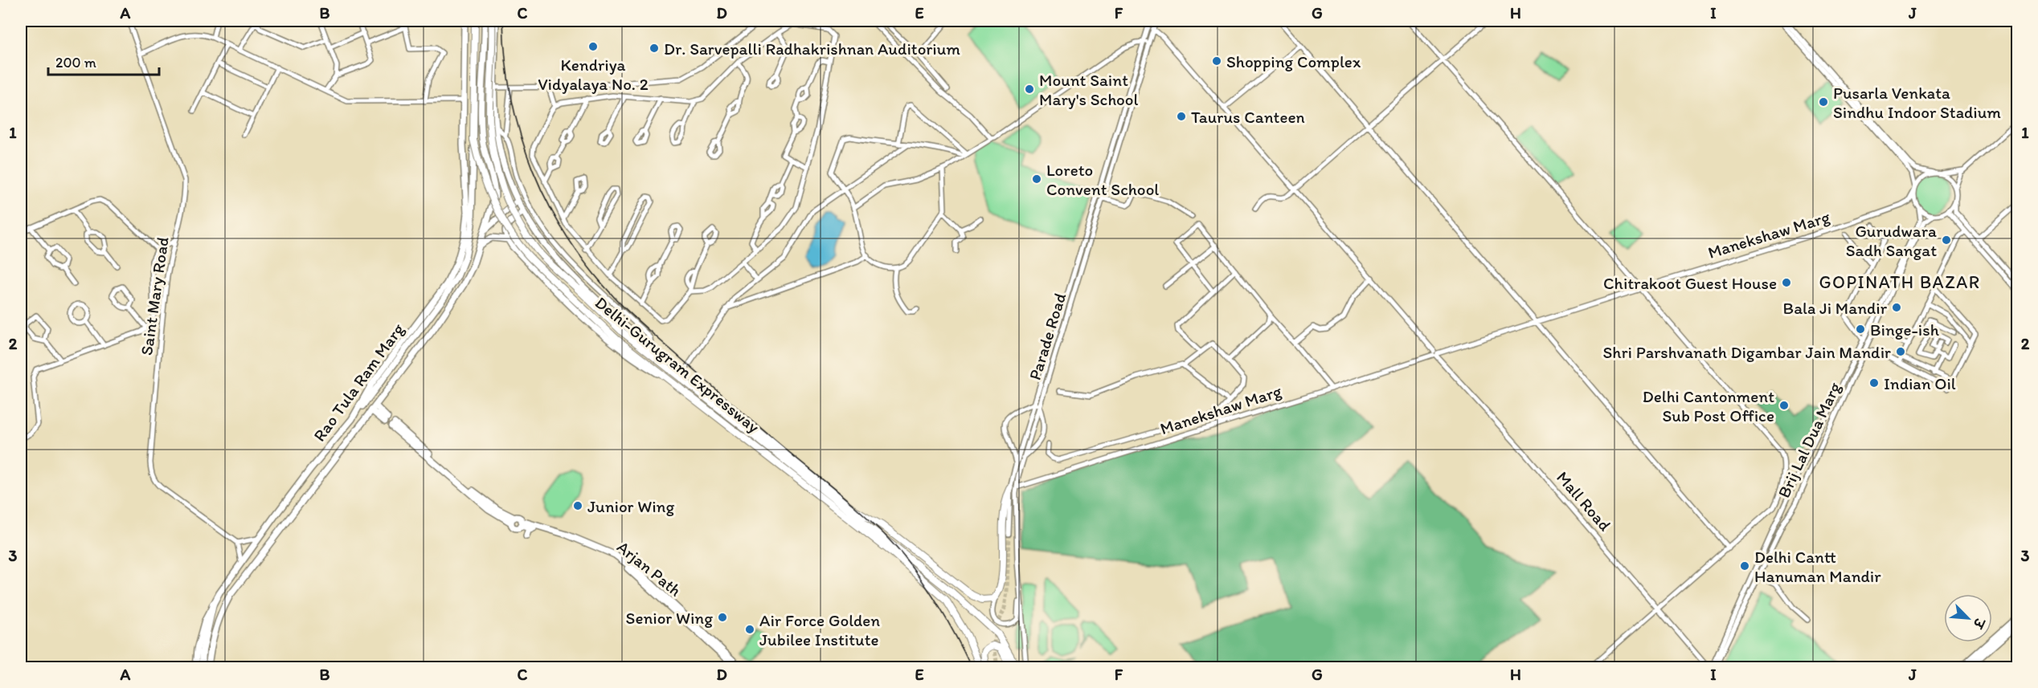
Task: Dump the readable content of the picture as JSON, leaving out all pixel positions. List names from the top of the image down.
{
  "streets": {
    "highway": ["Delhi-Gurugram Expressway"],
    "main road": ["Rao Tula Ram Marg", "Arjan Path"],
    "street": [
      "Manekshaw Marg",
      "Saint Mary Road",
      "Parade Road",
      "Brij Lal Dua Marg",
      "Mall Road"
    ]
  },
  "crossings": [
    ["Manekshaw Marg", "Parade Road"],
    ["Manekshaw Marg", "Mall Road"],
    ["Parade Road", "Mall Road"],
    ["Brij Lal Dua Marg", "Mall Road"]
  ],
  "districts": ["GOPINATH BAZAR"],
  "places": [
    "Kendriya Vidyalaya No. 2",
    "Dr. Sarvepalli Radhakrishnan Auditorium",
    "Shopping Complex",
    "Mount Saint Mary's School",
    "Pusarla Venkata Sindhu Indoor Stadium",
    "Taurus Canteen",
    "Loreto Convent School",
    "Gurudwara Sadh Sangat",
    "Chitrakoot Guest House",
    "Bala Ji Mandir",
    "Binge-ish",
    "Shri Parshvanath Digambar Jain Mandir",
    "Indian Oil",
    "Delhi Cantonment Sub Post Office",
    "Junior Wing",
    "Delhi Cantt Hanuman Mandir",
    "Senior Wing",
    "Air Force Golden Jubilee Institute"
  ],
  "scale_bar": "200 m",
  "north": "bottom right",
  "grid": {
    "columns": [
      "A",
      "B",
      "C",
      "D",
      "E",
      "F",
      "G",
      "H",
      "I",
      "J"
    ],
    "rows": ["1", "2", "3"]
  }
}
